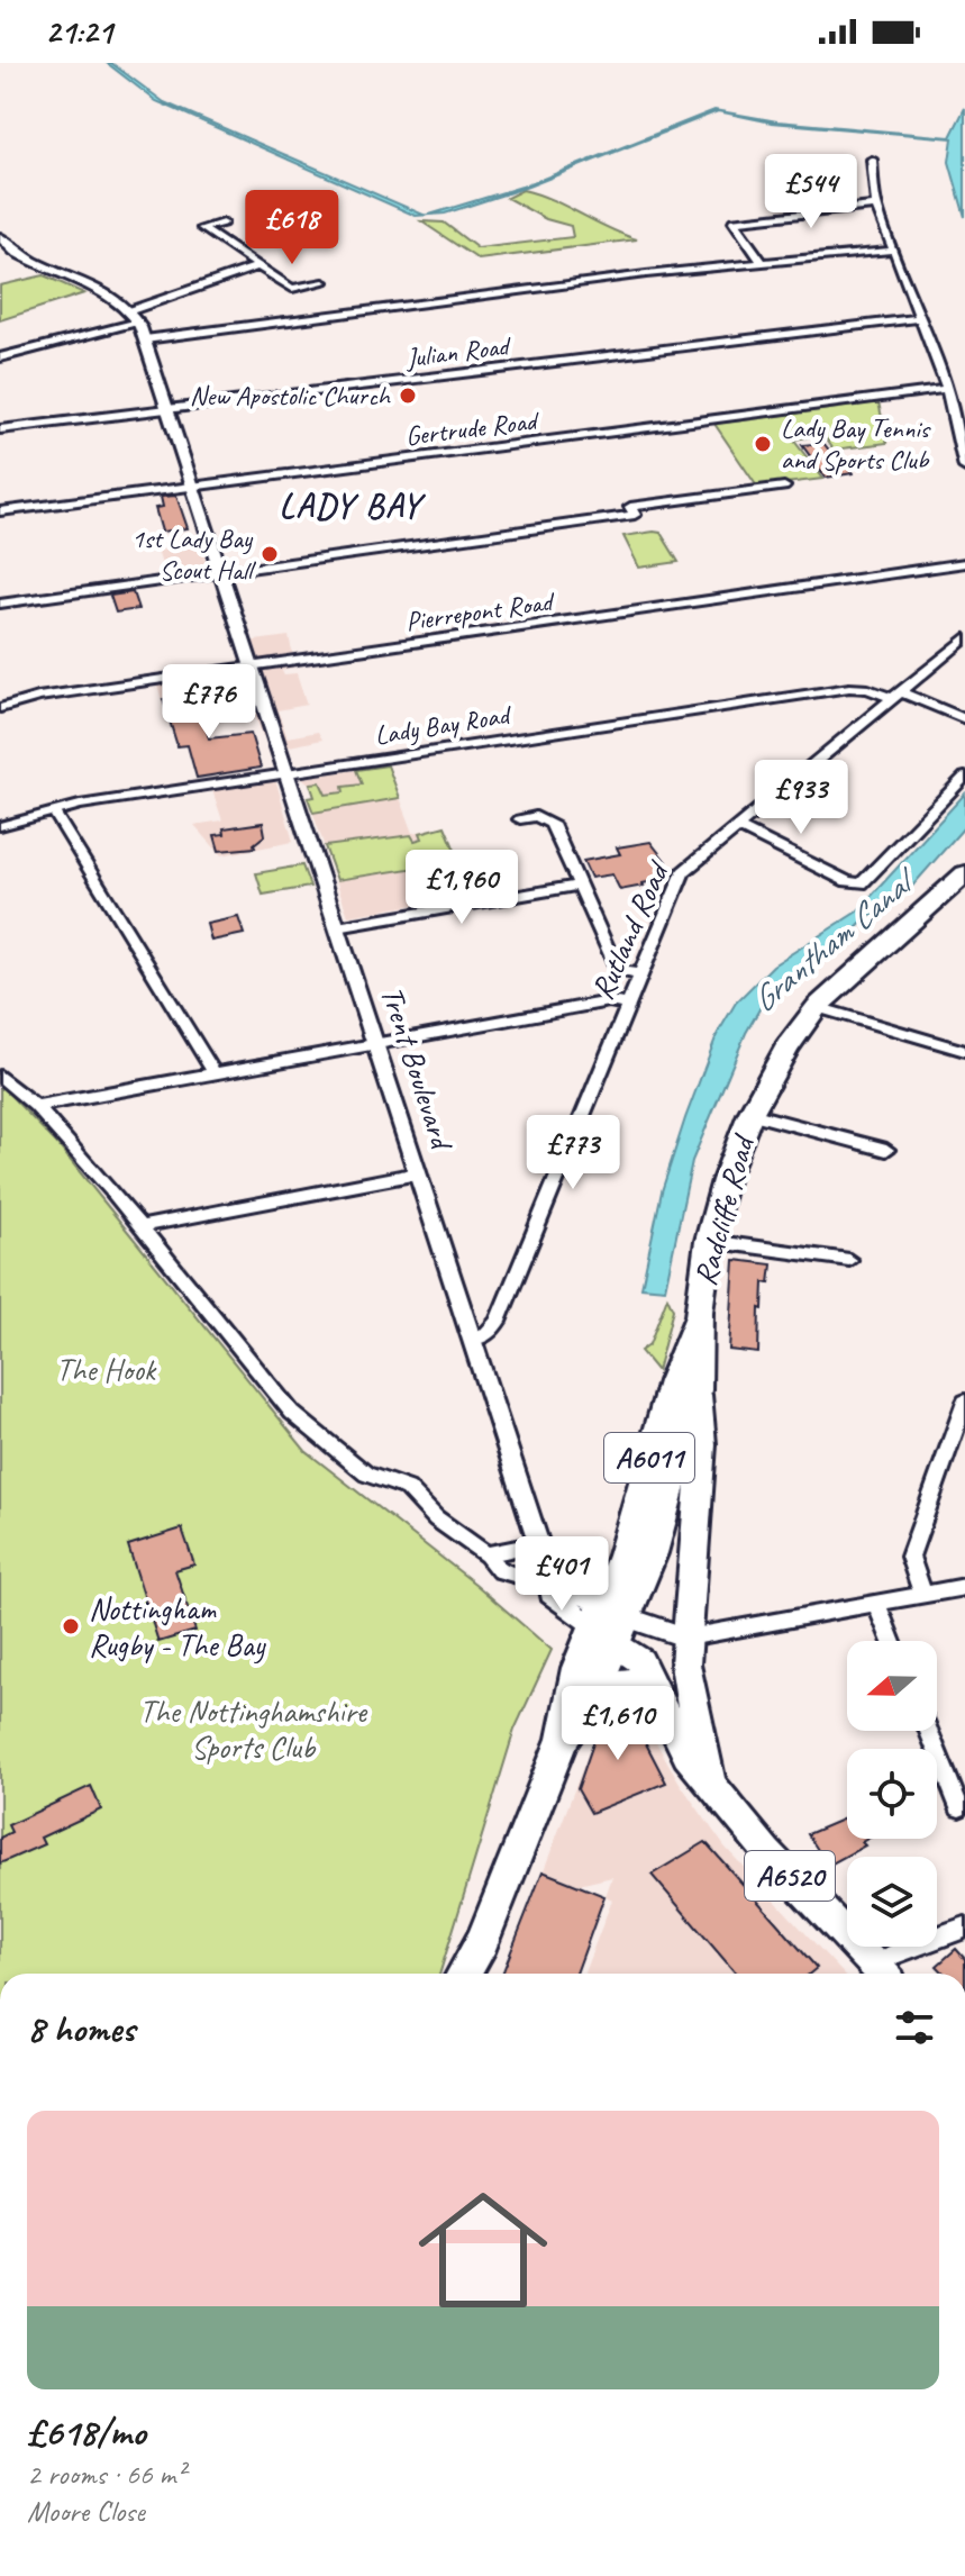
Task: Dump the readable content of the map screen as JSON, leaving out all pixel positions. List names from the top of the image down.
{
  "streets": {
    "highway": ["Radcliffe Road", "A6011"],
    "main road": ["A6520"],
    "street": [
      "Julian Road",
      "Gertrude Road",
      "Pierrepont Road",
      "Lady Bay Road",
      "Rutland Road",
      "Trent Boulevard"
    ]
  },
  "crossings": [
    ["Julian Road", "Trent Boulevard"],
    ["Gertrude Road", "Trent Boulevard"],
    ["Pierrepont Road", "Trent Boulevard"],
    ["Lady Bay Road", "Rutland Road"],
    ["Lady Bay Road", "Trent Boulevard"],
    ["Rutland Road", "Trent Boulevard"],
    ["Trent Boulevard", "Radcliffe Road"],
    ["Trent Boulevard", "A6011"],
    ["Radcliffe Road", "A6011"]
  ],
  "districts": ["LADY BAY"],
  "water": ["Grantham Canal"],
  "parks": ["The Hook", "The Nottinghamshire Sports Club"],
  "places": [
    "New Apostolic Church",
    "Lady Bay Tennis and Sports Club",
    "1st Lady Bay Scout Hall",
    "Nottingham Rugby - The Bay"
  ],
  "north": "left",
  "page": {
    "status": "21:21",
    "price": [
      "£544",
      "£618",
      "£776",
      "£933",
      "£1,960",
      "£773",
      "£401",
      "£1,610"
    ],
    "heading": "8 homes",
    "list": [
      {
        "name": "£618/mo",
        "note": "2 rooms · 66 m² · Moore Close"
      }
    ]
  }
}
